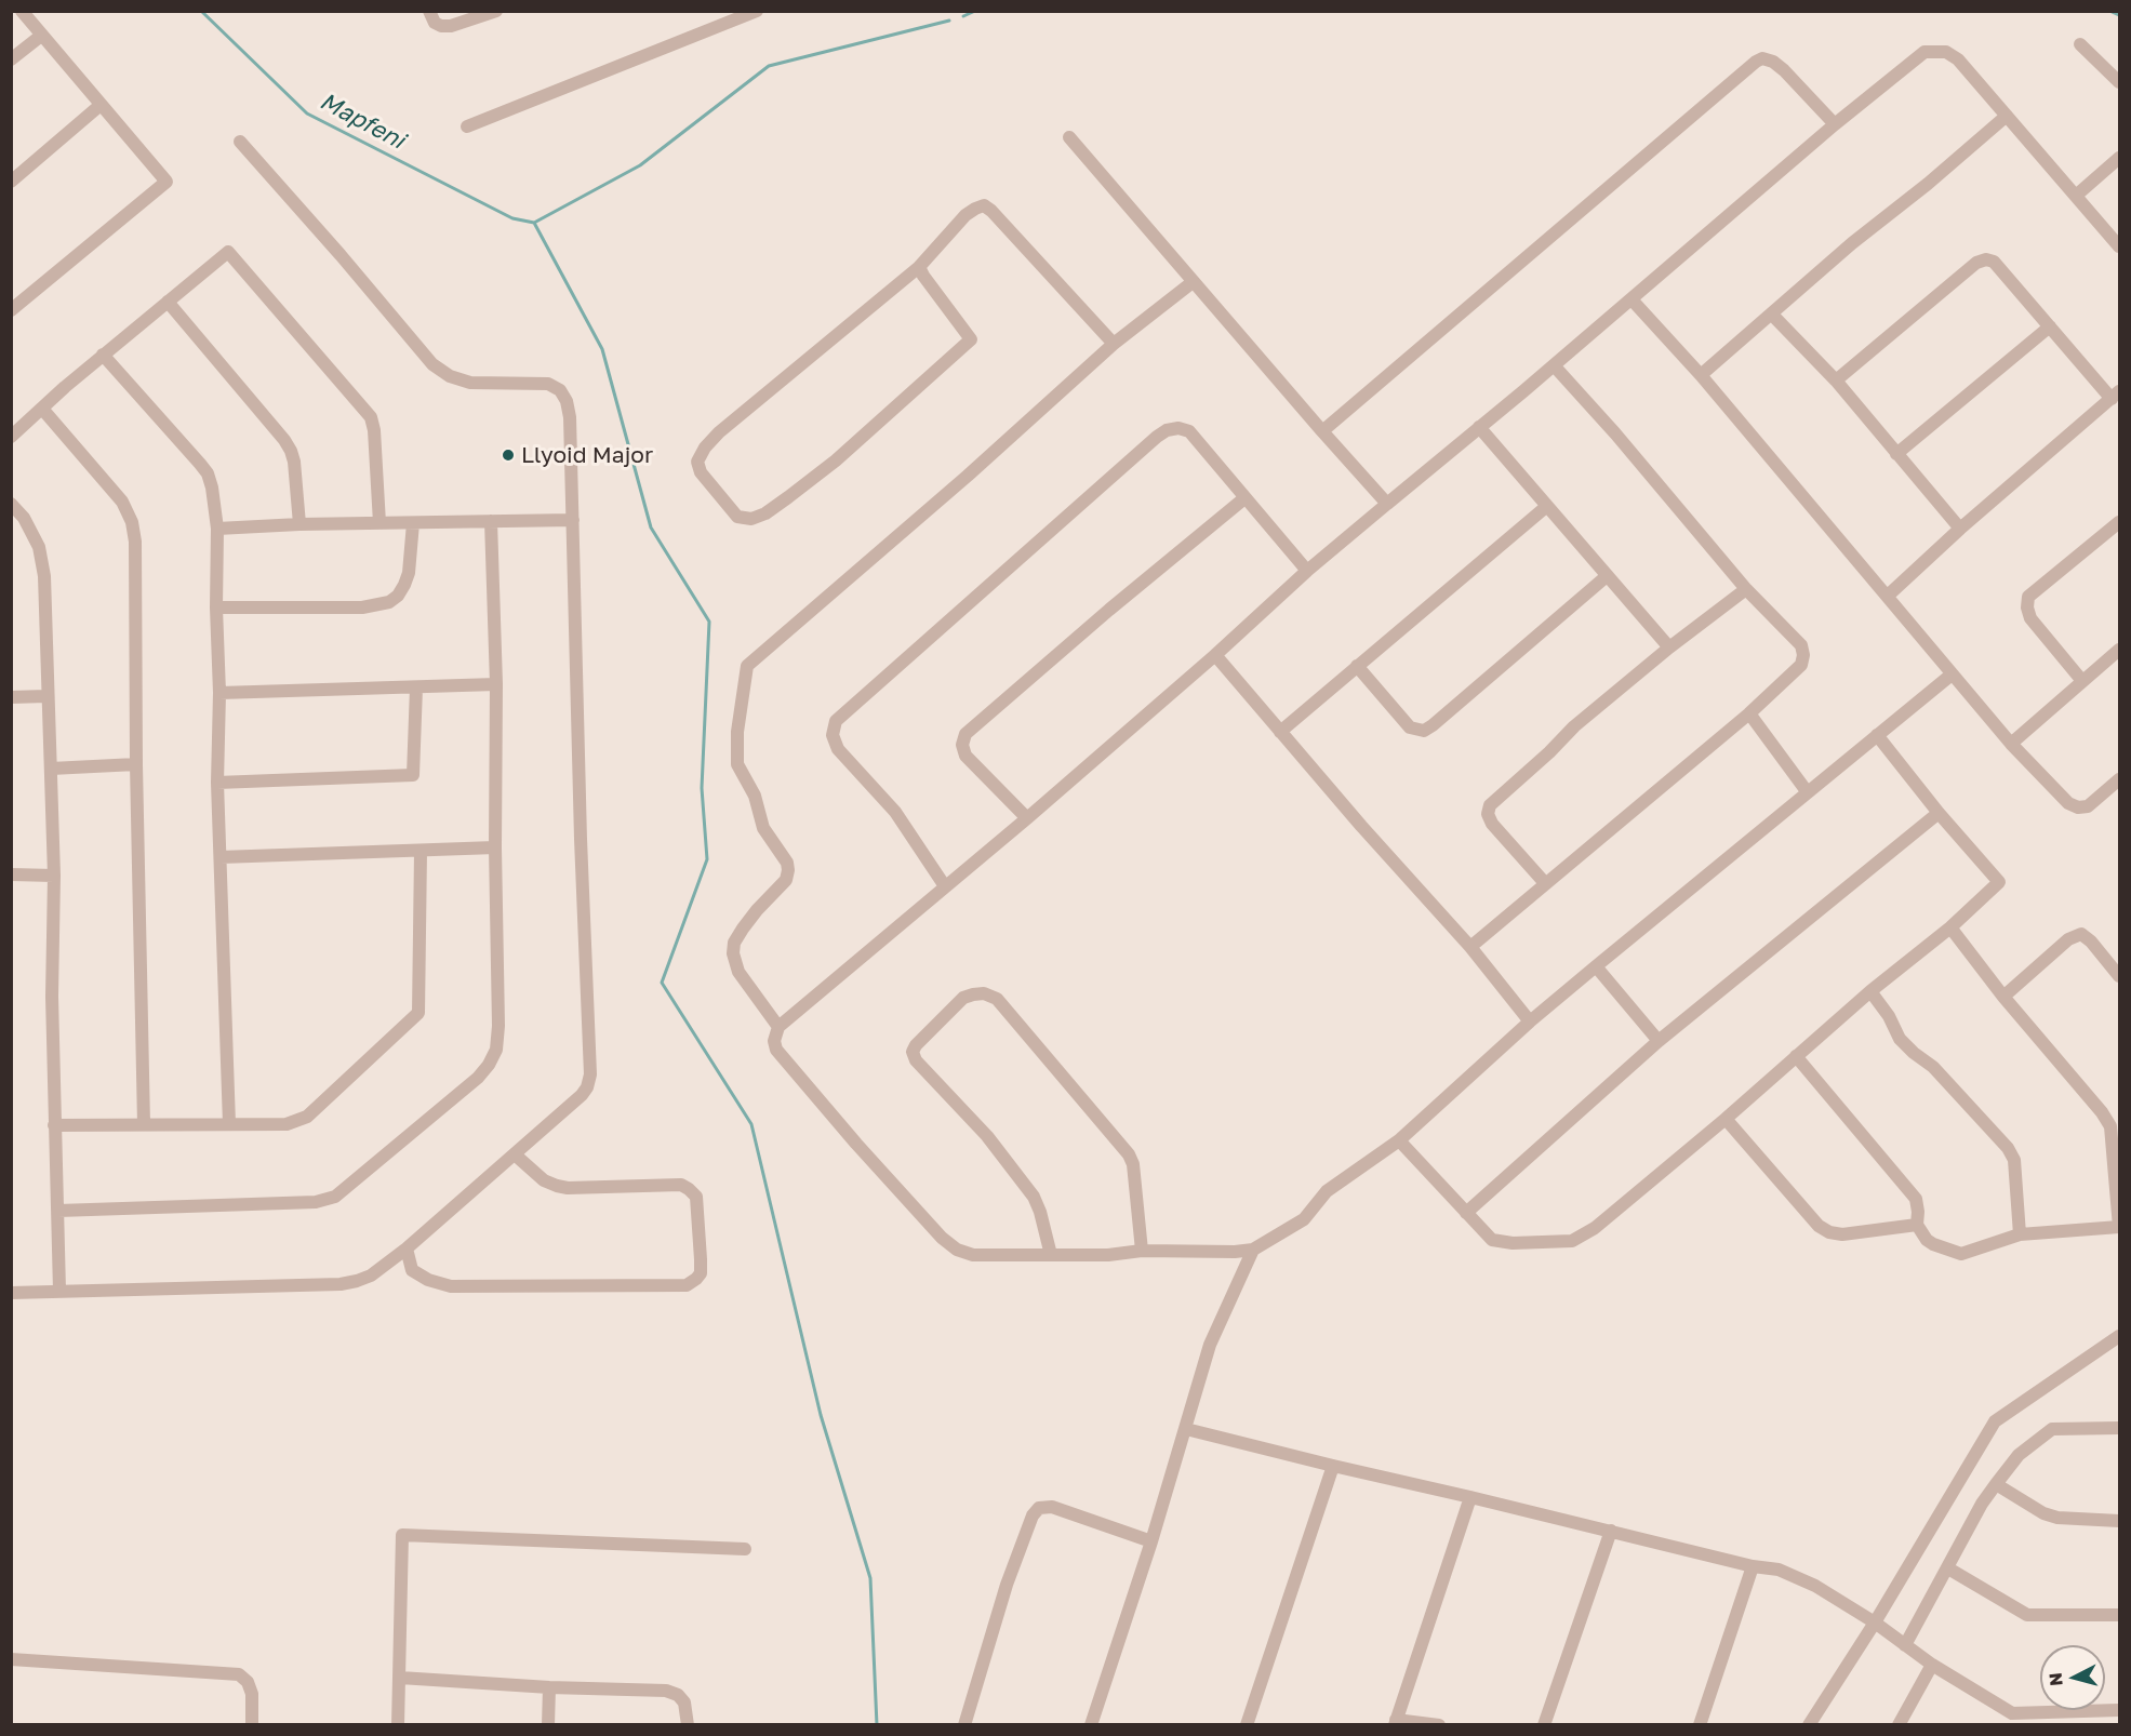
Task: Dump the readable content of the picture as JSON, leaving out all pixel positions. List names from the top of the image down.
{
  "water": ["Mapfeni"],
  "places": ["Llyoid Major"],
  "north": "left"
}
